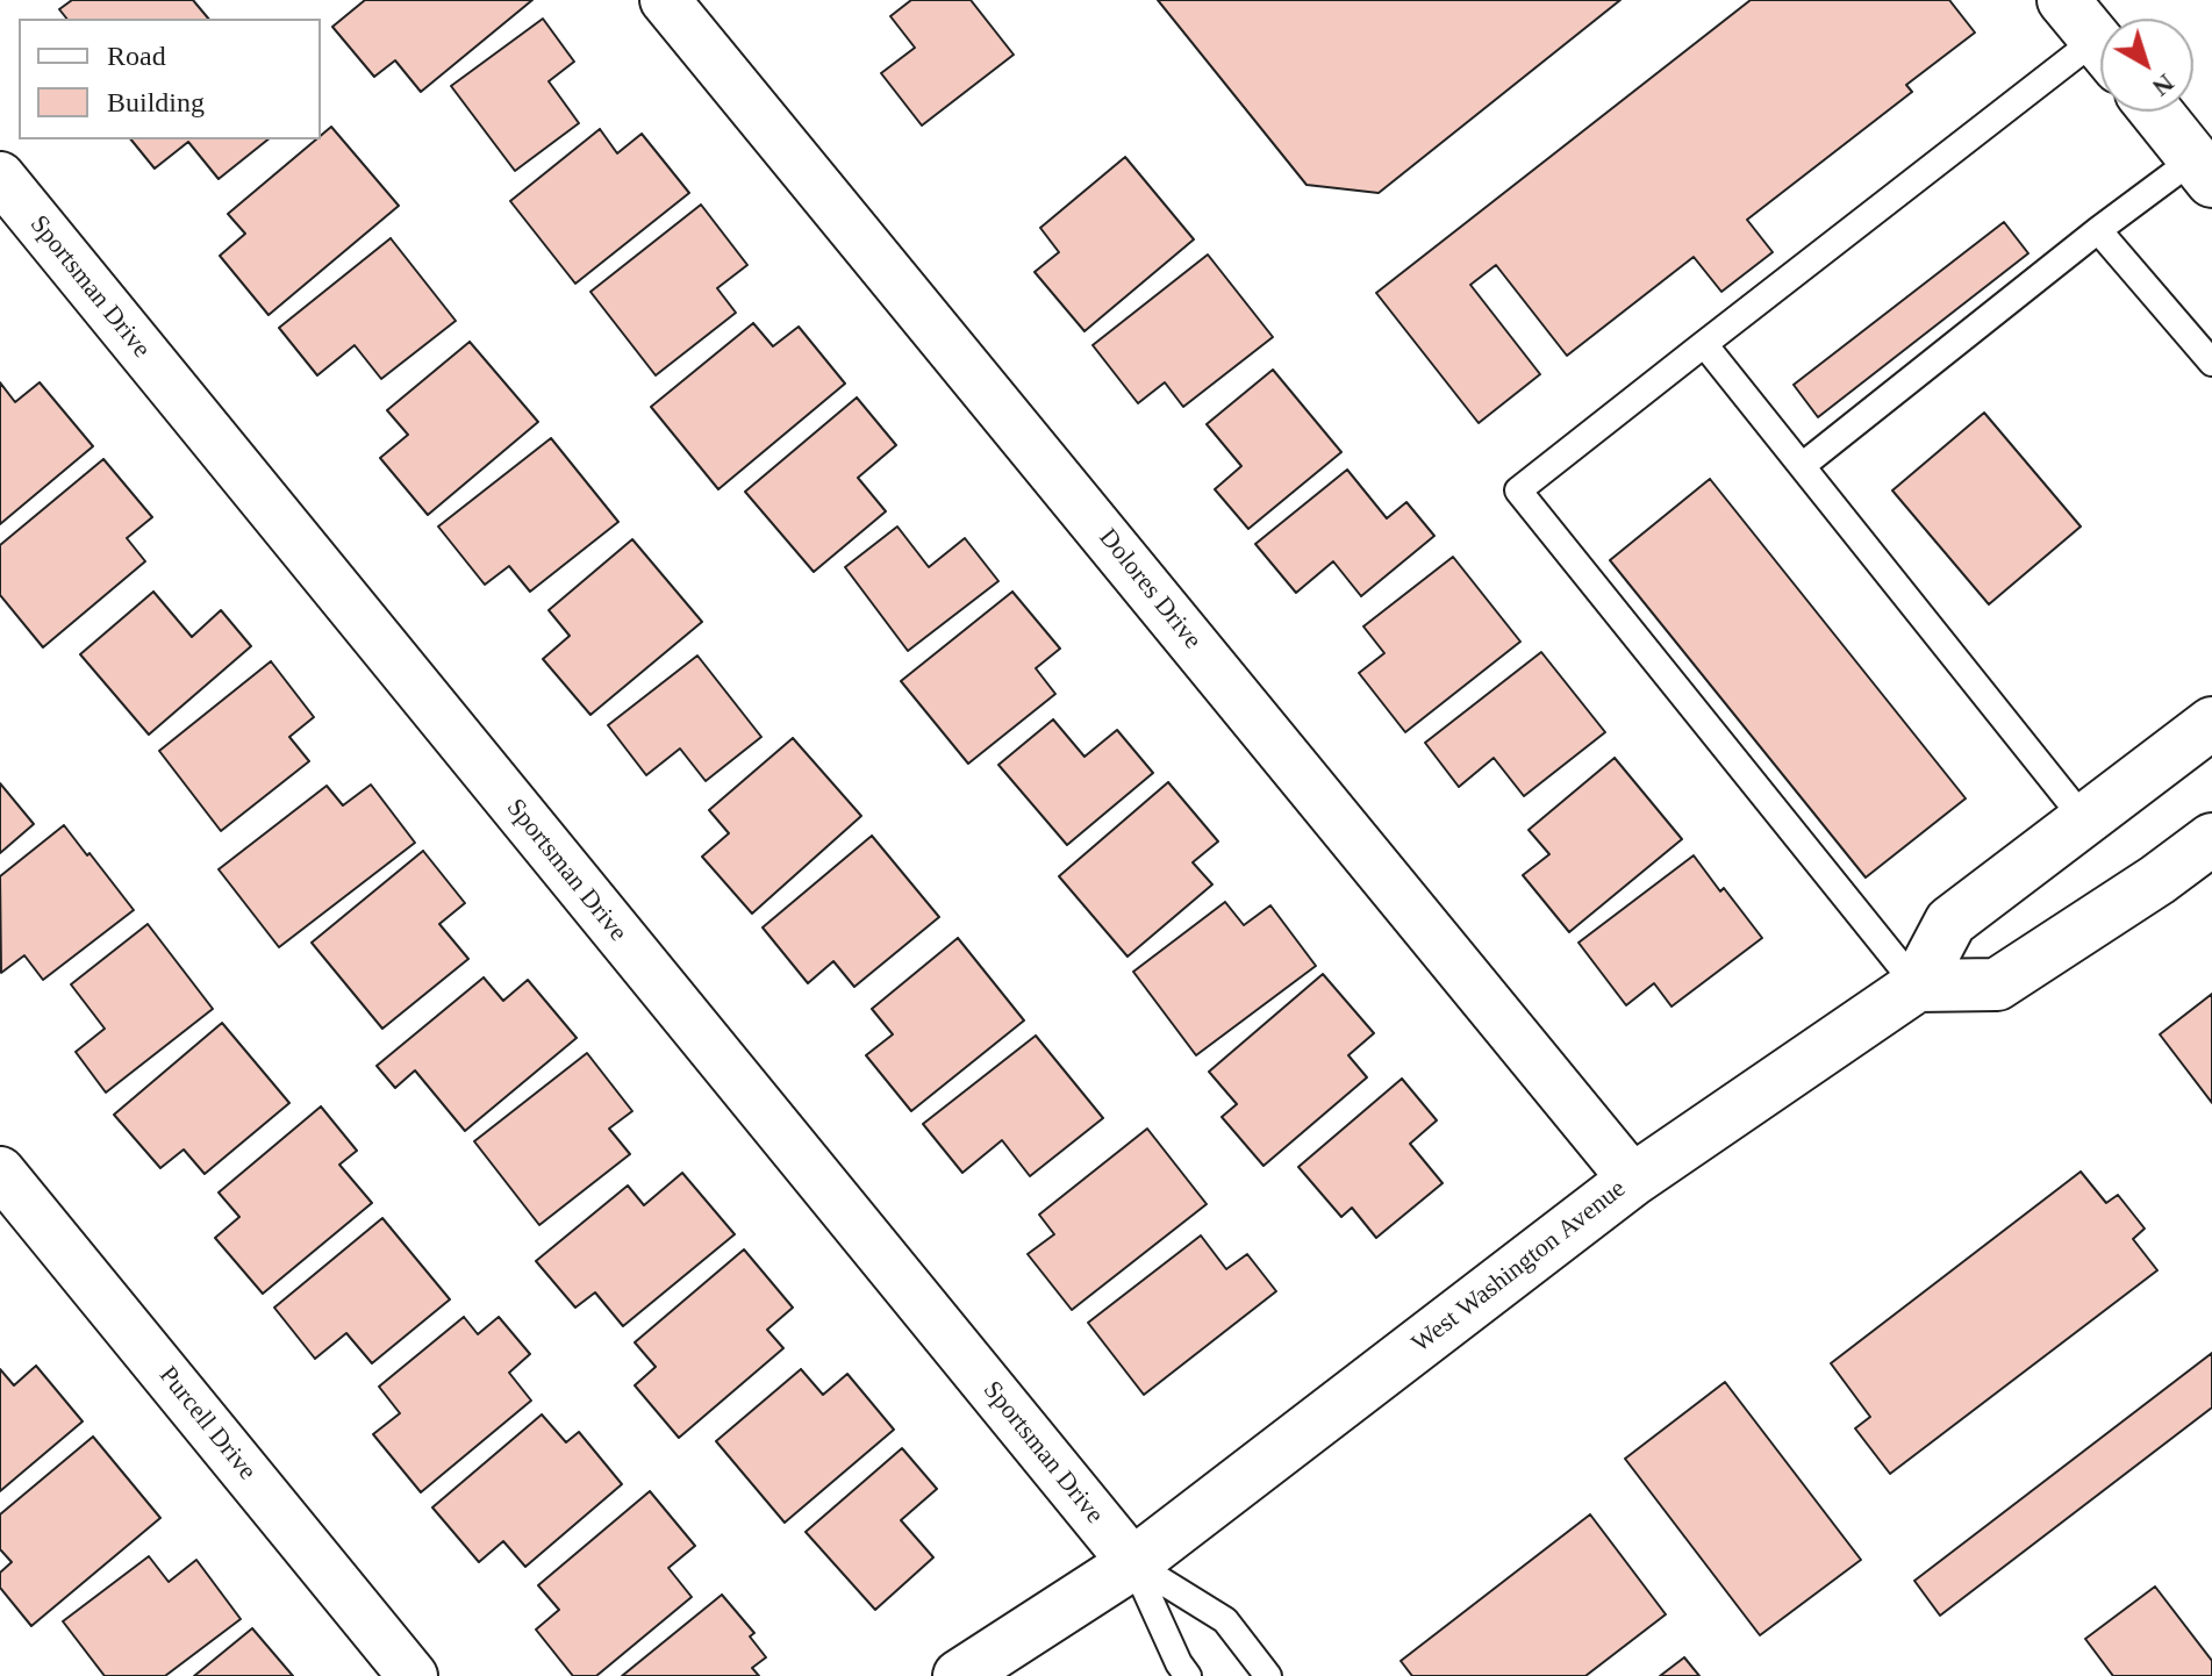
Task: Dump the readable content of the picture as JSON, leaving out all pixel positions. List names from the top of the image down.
{
  "streets": {
    "main road": ["West Washington Avenue"],
    "street": ["Sportsman Drive", "Dolores Drive", "Purcell Drive"]
  },
  "crossings": [
    ["Sportsman Drive", "West Washington Avenue"],
    ["Dolores Drive", "West Washington Avenue"]
  ],
  "legend": ["Road", "Building"],
  "north": "bottom right"
}
